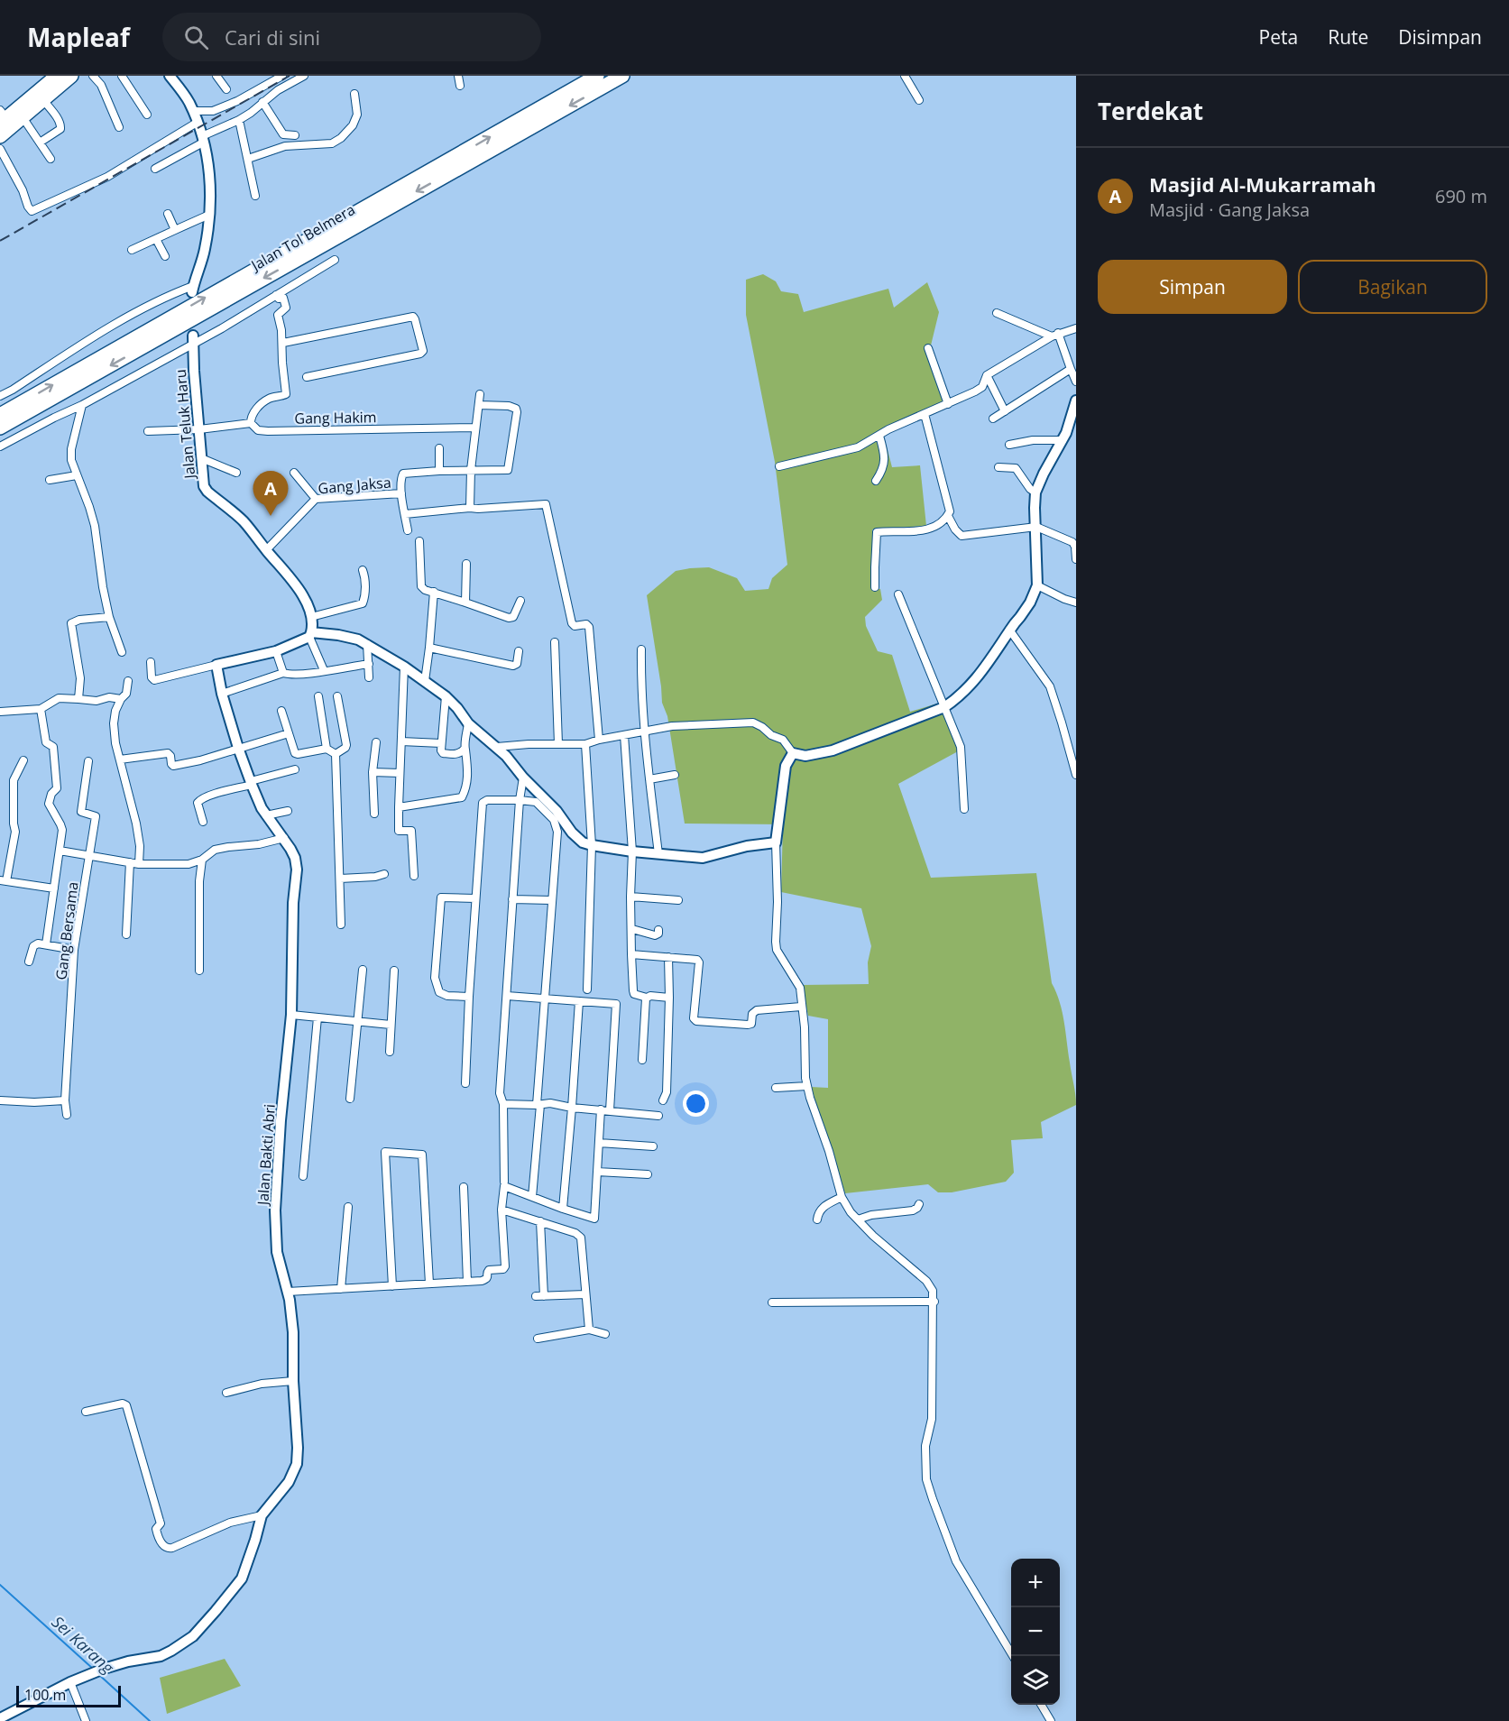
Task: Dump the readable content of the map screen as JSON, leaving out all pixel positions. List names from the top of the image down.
{
  "streets": {
    "highway": ["Jalan Tol Belmera"],
    "street": [
      "Gang Hakim",
      "Jalan Teluk Haru",
      "Gang Jaksa",
      "Gang Bersama",
      "Jalan Bakti Abri"
    ]
  },
  "crossings": [
    ["Gang Hakim", "Jalan Teluk Haru"],
    ["Jalan Teluk Haru", "Gang Jaksa"]
  ],
  "water": ["Sei Karang"],
  "scale_bar": "100 m",
  "page": {
    "header": "Mapleaf",
    "search": "Cari di sini",
    "nav": ["Peta", "Rute", "Disimpan"],
    "heading": "Terdekat",
    "list": [
      {
        "mark": "A",
        "name": "Masjid Al-Mukarramah",
        "note": "Masjid · Gang Jaksa",
        "value": "690 m"
      }
    ],
    "buttons": ["Simpan", "Bagikan"],
    "pins": "A",
    "map_buttons": ["+", "−"],
    "scale": "100 m"
  }
}
